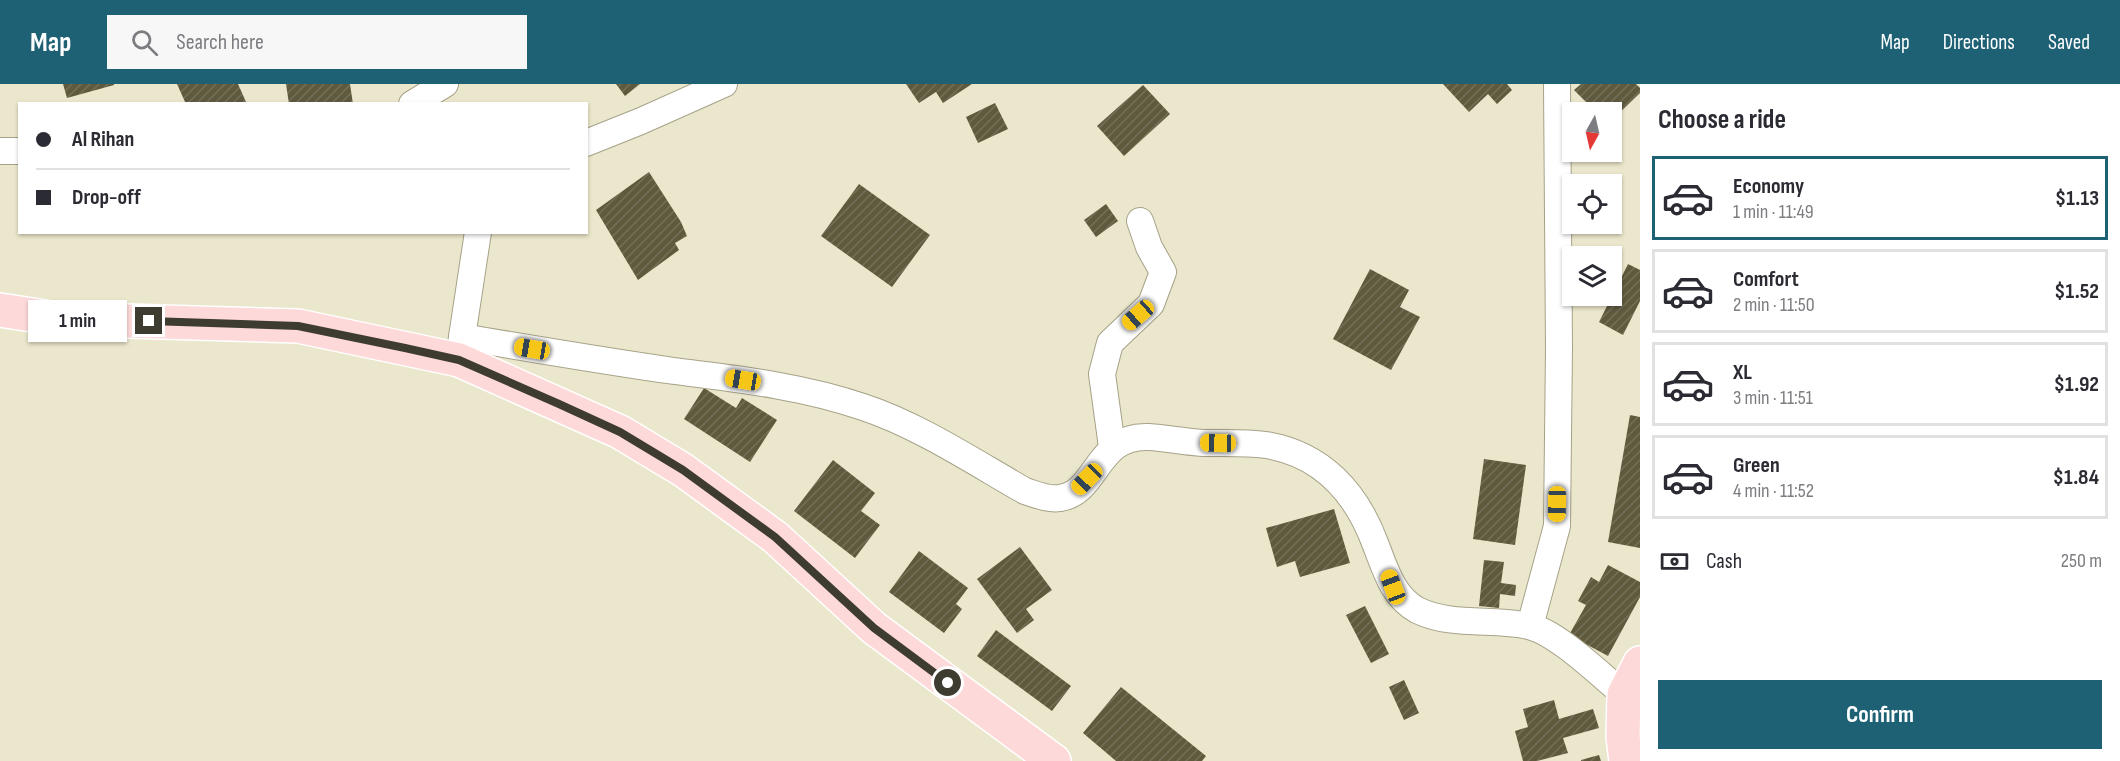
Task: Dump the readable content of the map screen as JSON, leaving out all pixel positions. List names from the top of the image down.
{
  "north": "bottom",
  "page": {
    "header": "Map",
    "search": "Search here",
    "nav": ["Map", "Directions", "Saved"],
    "heading": "Choose a ride",
    "banner": ["Al Rihan", "Drop-off"],
    "list": [
      {
        "name": "Economy",
        "note": "1 min · 11:49",
        "value": "$1.13"
      },
      {
        "name": "Comfort",
        "note": "2 min · 11:50",
        "value": "$1.52"
      },
      {
        "name": "XL",
        "note": "3 min · 11:51",
        "value": "$1.92"
      },
      {
        "name": "Green",
        "note": "4 min · 11:52",
        "value": "$1.84"
      }
    ],
    "bubble": "1 min",
    "pay": ["Cash", "250 m"],
    "buttons": "Confirm"
  }
}
